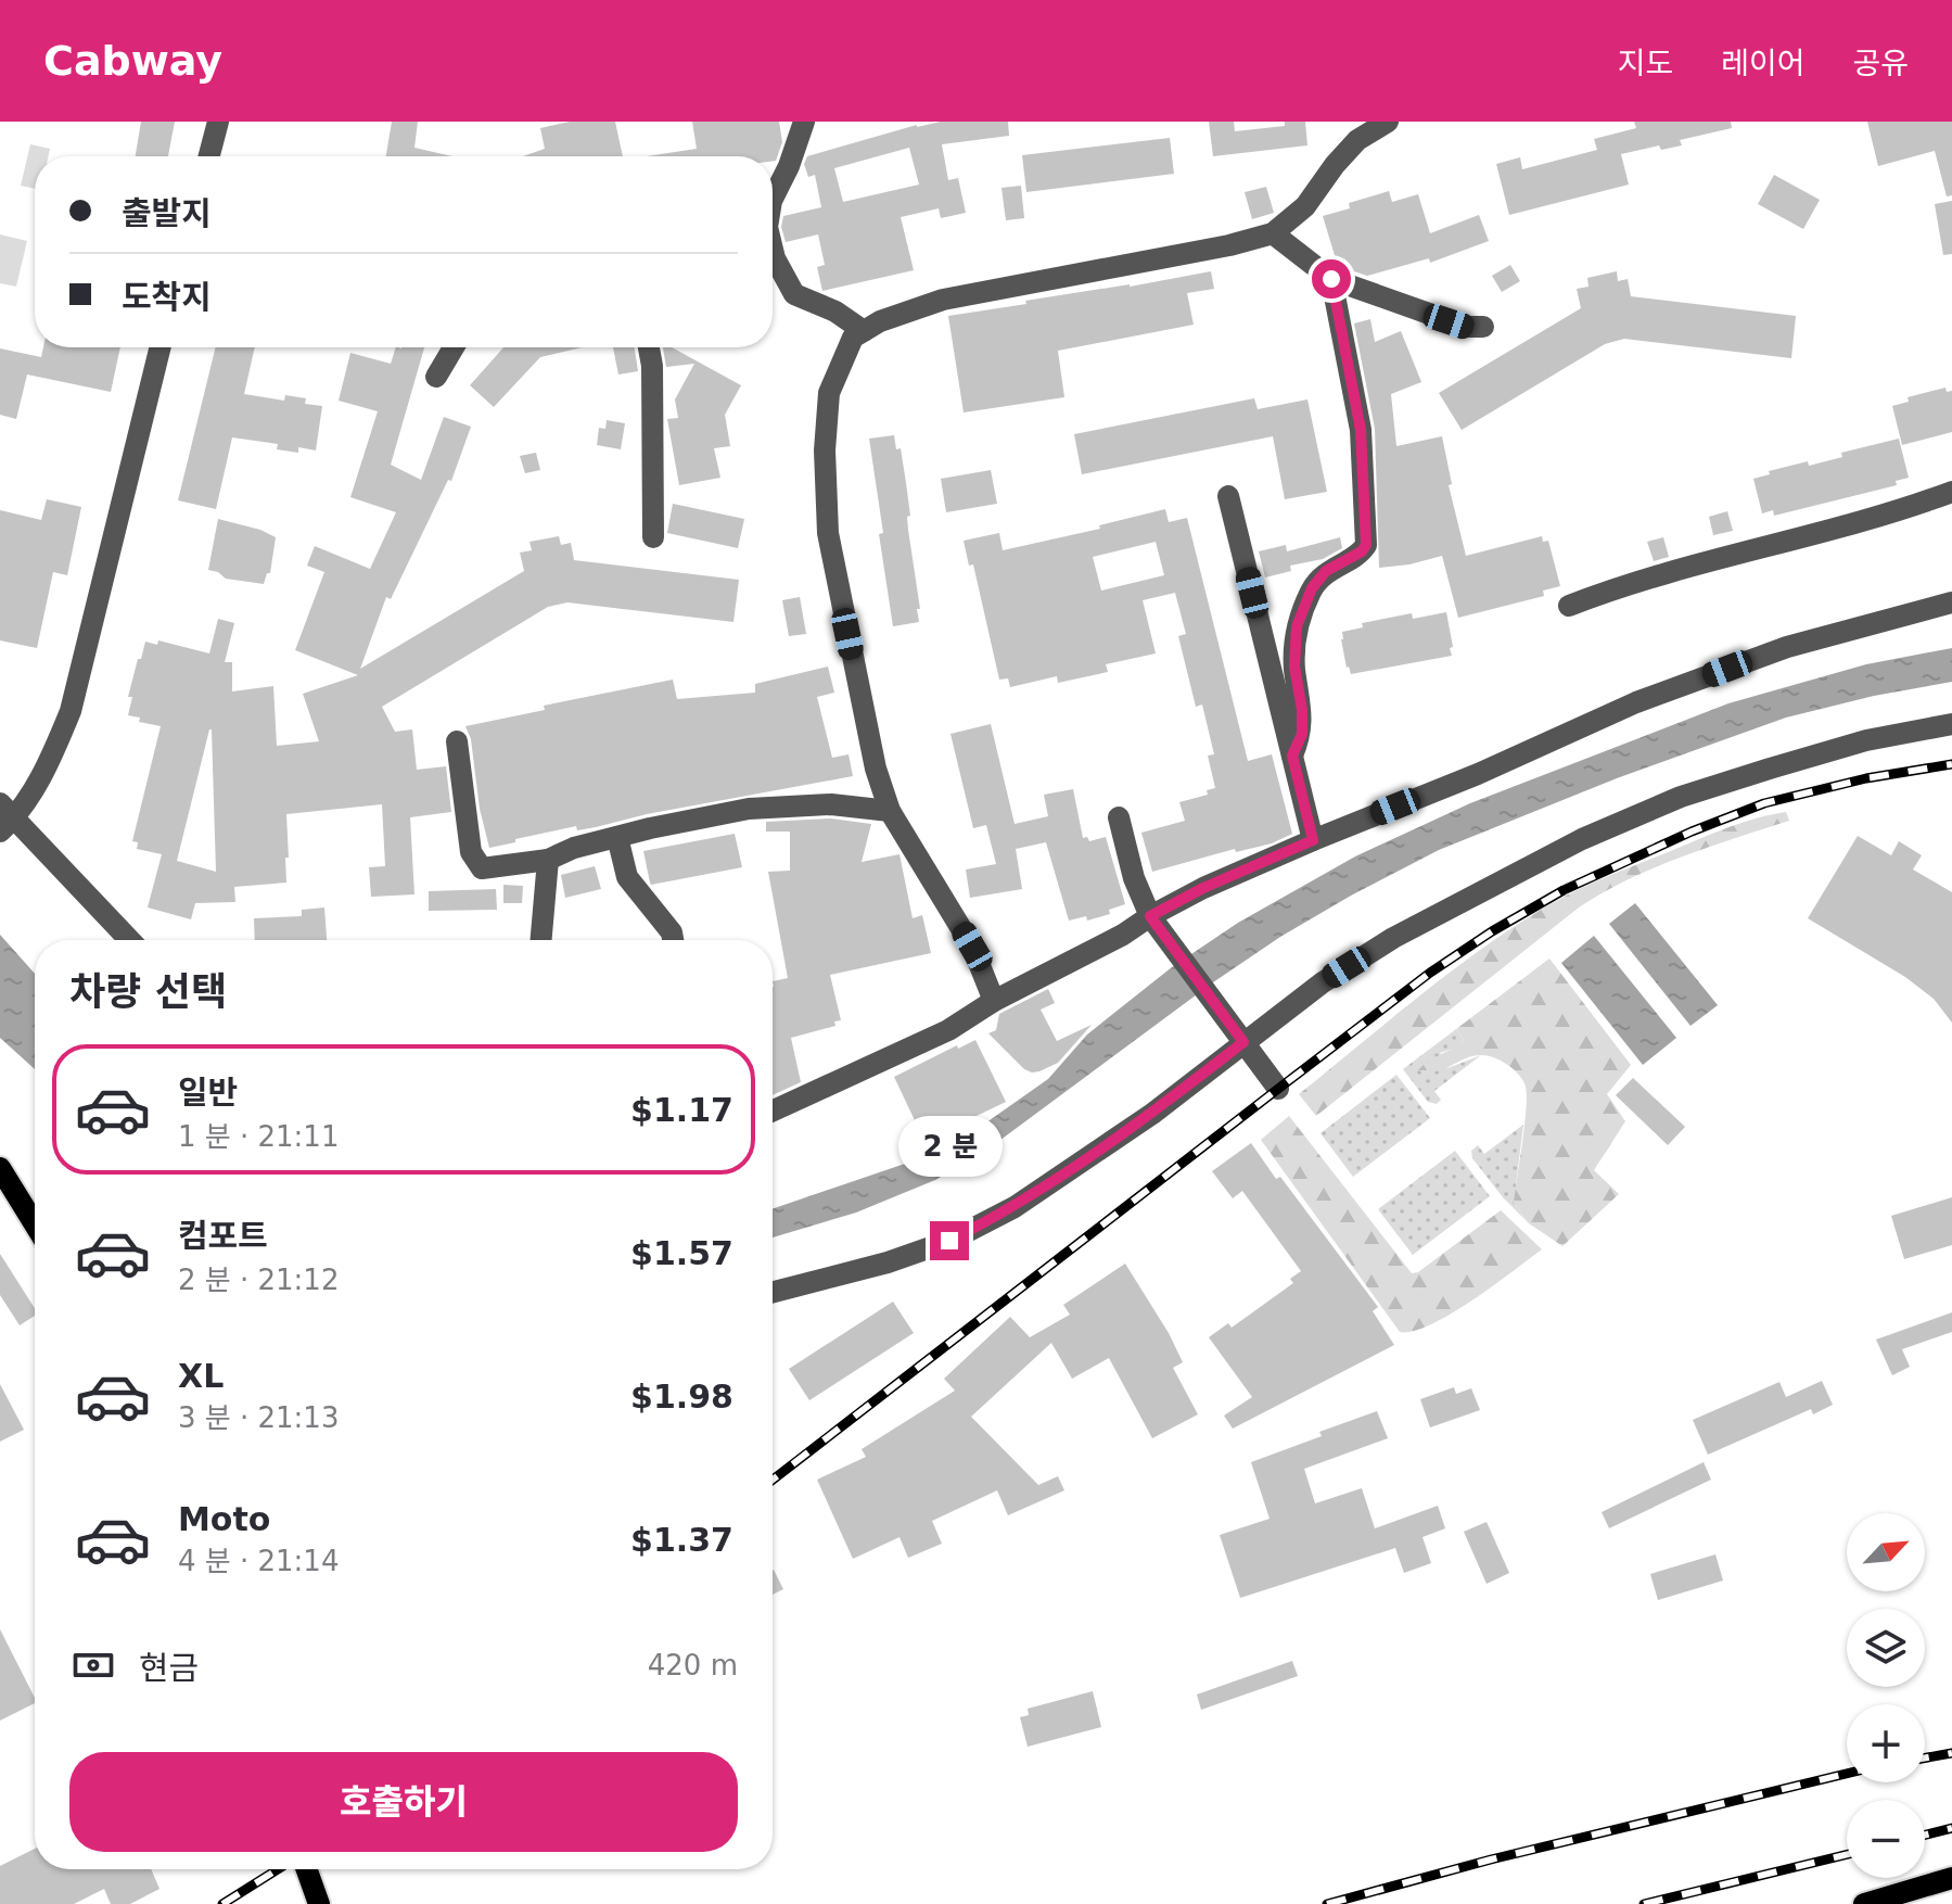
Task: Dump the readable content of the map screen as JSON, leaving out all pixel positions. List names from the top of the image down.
{
  "north": "top right",
  "page": {
    "header": "Cabway",
    "nav": ["지도", "레이어", "공유"],
    "banner": ["출발지", "도착지"],
    "heading": "차량 선택",
    "list": [
      {
        "name": "일반",
        "note": "1 분 · 21:11",
        "value": "$1.17"
      },
      {
        "name": "컴포트",
        "note": "2 분 · 21:12",
        "value": "$1.57"
      },
      {
        "name": "XL",
        "note": "3 분 · 21:13",
        "value": "$1.98"
      },
      {
        "name": "Moto",
        "note": "4 분 · 21:14",
        "value": "$1.37"
      }
    ],
    "bubble": "2 분",
    "map_buttons": ["+", "−"],
    "pay": ["현금", "420 m"],
    "buttons": "호출하기"
  }
}
